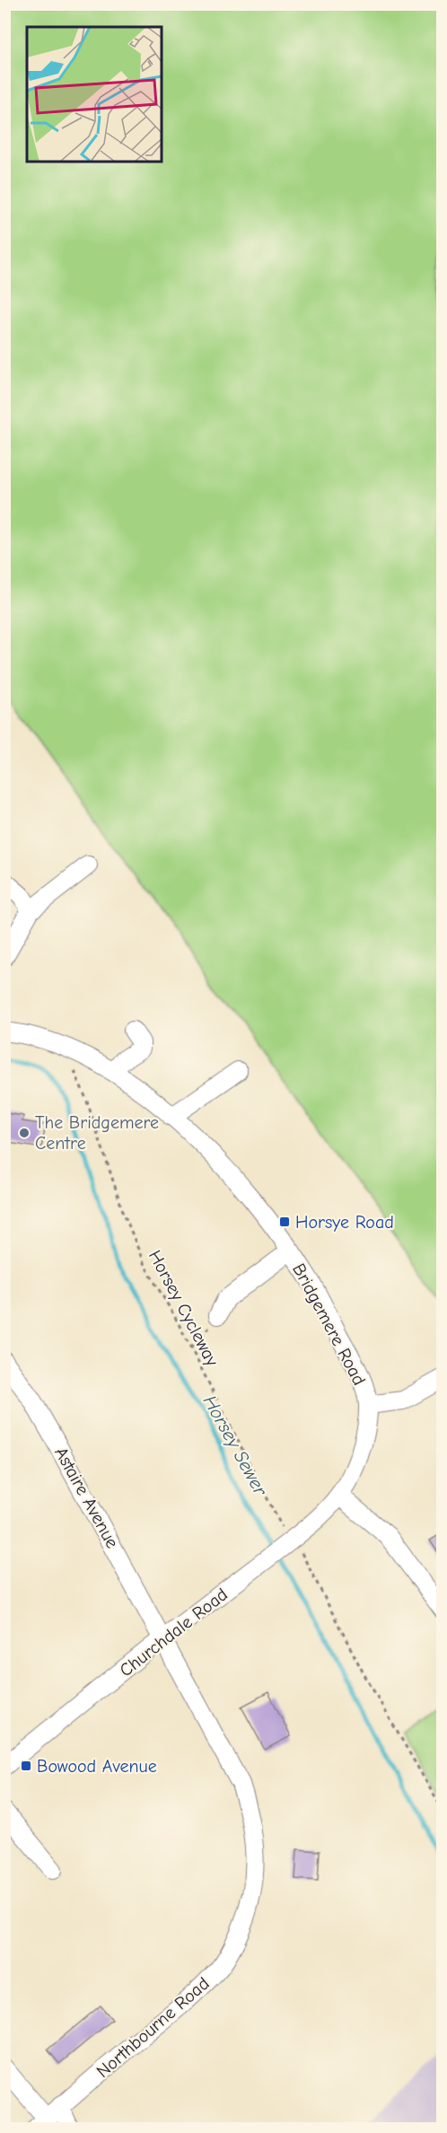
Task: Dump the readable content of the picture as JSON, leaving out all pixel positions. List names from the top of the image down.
{
  "streets": {
    "street": [
      "Bridgemere Road",
      "Astaire Avenue",
      "Churchdale Road",
      "Northbourne Road"
    ],
    "path": ["Horsey Cycleway"]
  },
  "crossings": [
    ["Horsey Cycleway", "Churchdale Road"],
    ["Bridgemere Road", "Churchdale Road"],
    ["Astaire Avenue", "Churchdale Road"],
    ["Astaire Avenue", "Northbourne Road"],
    ["Churchdale Road", "Northbourne Road"]
  ],
  "water": ["Horsey Sewer"],
  "places": {
    "other": ["The Bridgemere Centre"],
    "transit": ["Horsye Road", "Bowood Avenue"]
  }
}
